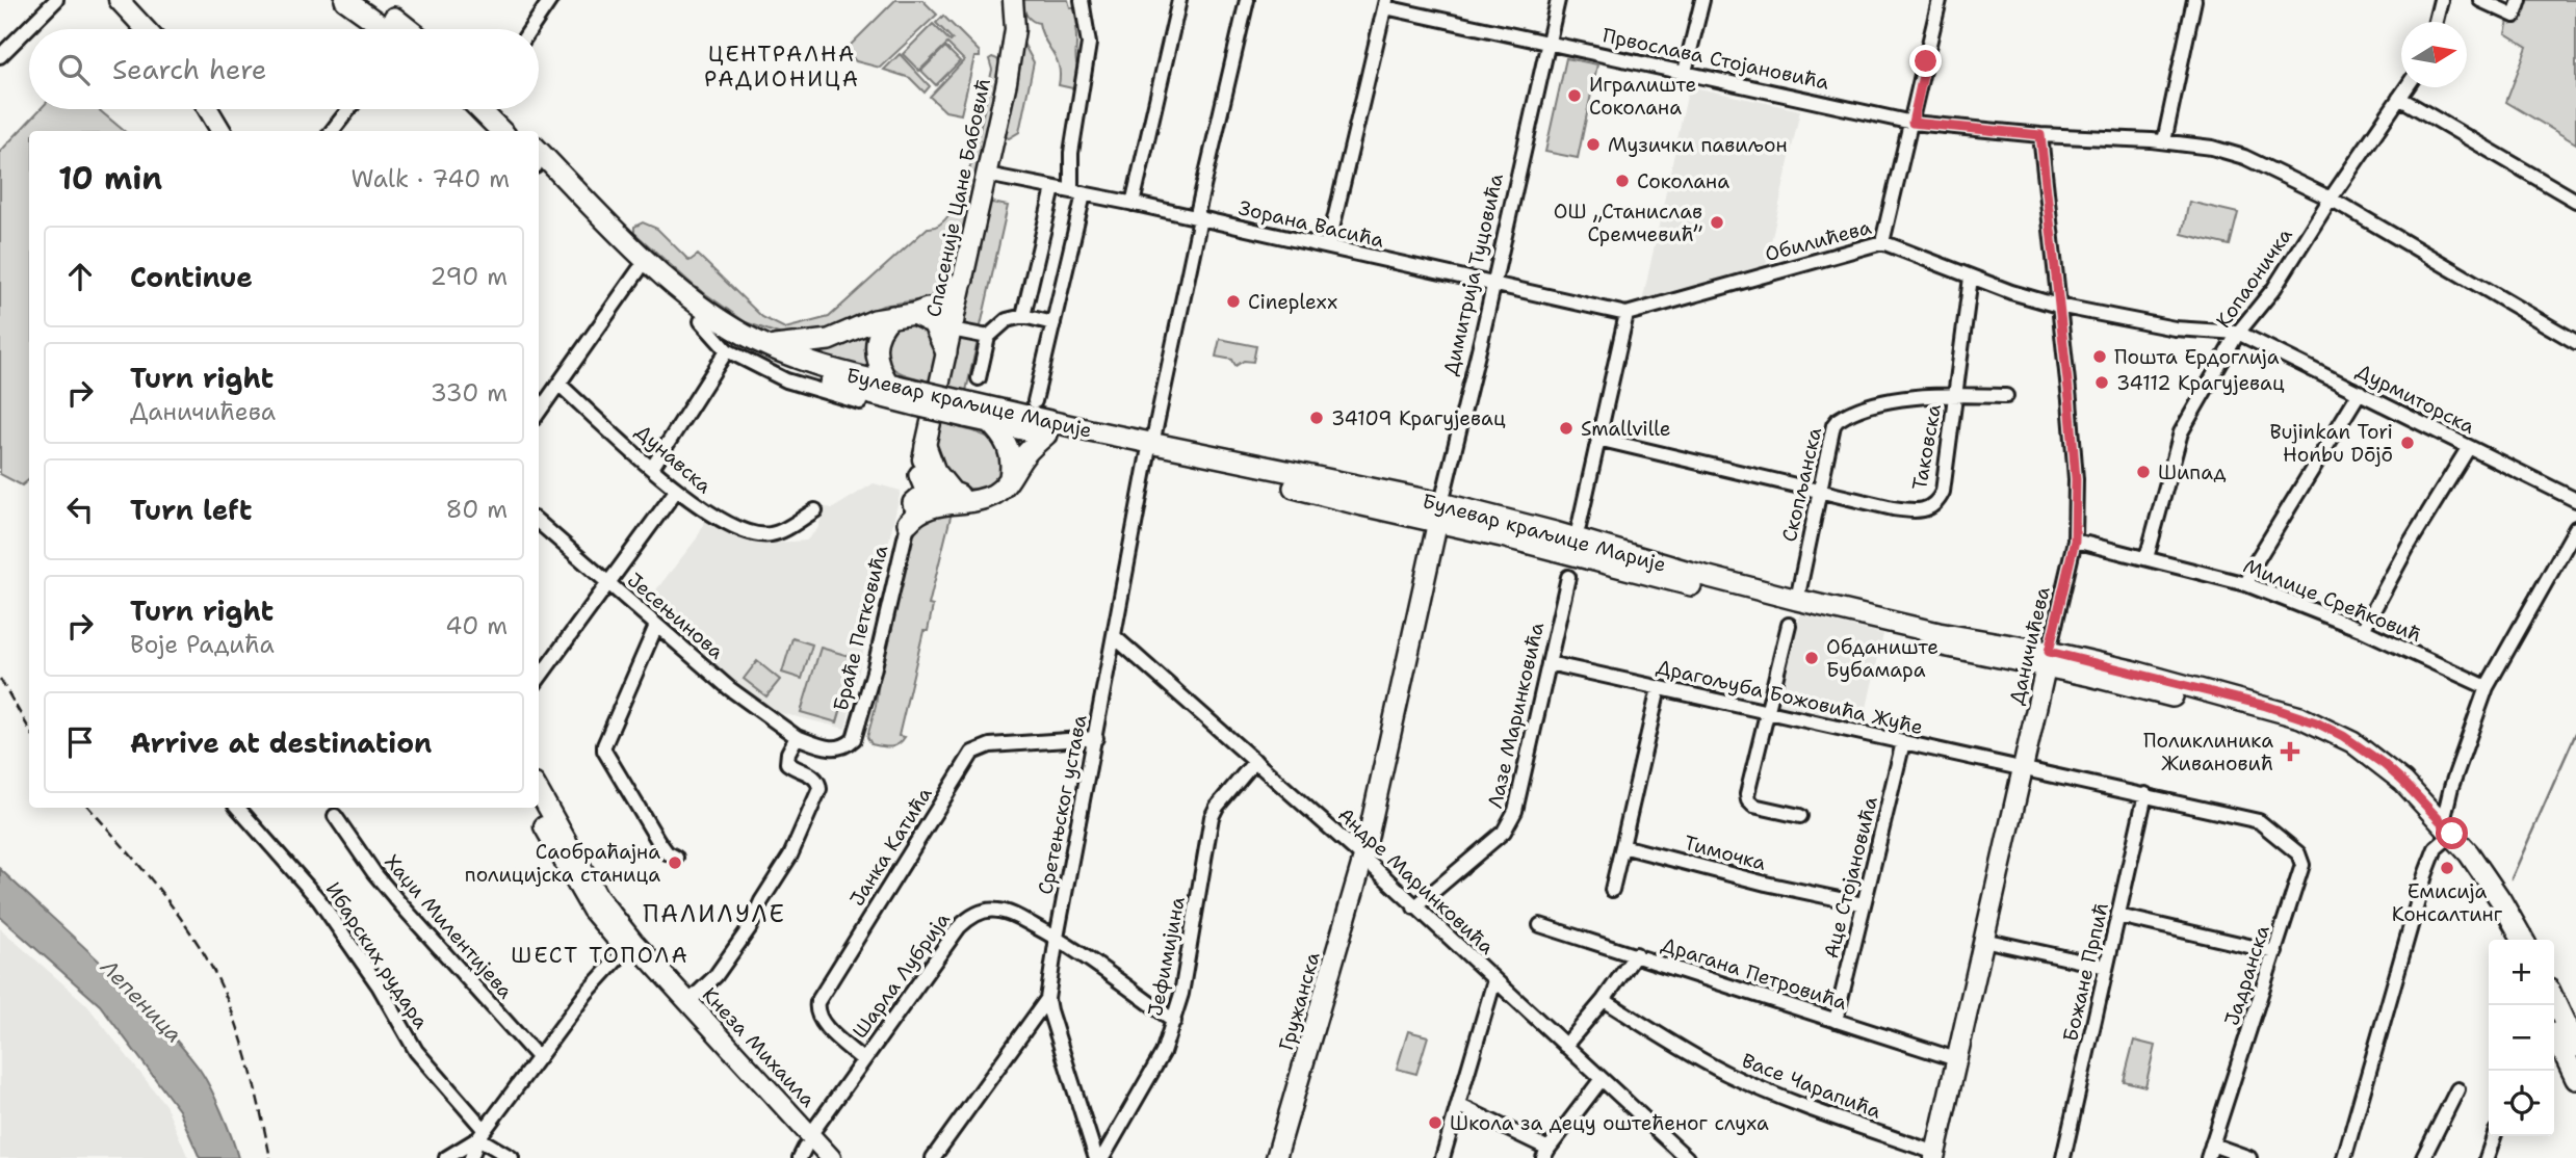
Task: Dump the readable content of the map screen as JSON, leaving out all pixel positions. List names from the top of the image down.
{
  "streets": {
    "main road": ["Булевар краљице Марије"],
    "street": [
      "Првослава Стојановића",
      "Спасеније Цане Бабовић",
      "Зорана Васића",
      "Обилићева",
      "Димитрија Туцовића",
      "Копаоничка",
      "Дурмиторска",
      "Таковска",
      "Дунавска",
      "Скопљанска",
      "Милице Срећковић",
      "Јесењинова",
      "Браће Петковића",
      "Даничићева",
      "Драгољуба Божовића Жуће",
      "Лазе Маринковића",
      "Сретењског устава",
      "Јанка Катића",
      "Тимочка",
      "Аце Стојановића",
      "Андре Маринковића",
      "Хаџи Милентијева",
      "Ибарских рудара",
      "Јефимијина",
      "Божане Прпић",
      "Драгана Петровића",
      "Шарла Лубрија",
      "Јадранска",
      "Гружанска",
      "Кнеза Михаила",
      "Васе Чарапића"
    ]
  },
  "crossings": [
    ["Првослава Стојановића", "Димитрија Туцовића"],
    ["Првослава Стојановића", "Копаоничка"],
    ["Првослава Стојановића", "Даничићева"],
    ["Спасеније Цане Бабовић", "Зорана Васића"],
    ["Зорана Васића", "Обилићева"],
    ["Зорана Васића", "Димитрија Туцовића"],
    ["Зорана Васића", "Сретењског устава"],
    ["Обилићева", "Копаоничка"],
    ["Обилићева", "Дурмиторска"],
    ["Обилићева", "Таковска"],
    ["Обилићева", "Даничићева"],
    ["Димитрија Туцовића", "Булевар краљице Марије"],
    ["Димитрија Туцовића", "Андре Маринковића"],
    ["Димитрија Туцовића", "Гружанска"],
    ["Копаоничка", "Дурмиторска"],
    ["Копаоничка", "Милице Срећковић"],
    ["Булевар краљице Марије", "Скопљанска"],
    ["Булевар краљице Марије", "Браће Петковића"],
    ["Булевар краљице Марије", "Даничићева"],
    ["Булевар краљице Марије", "Сретењског устава"],
    ["Таковска", "Скопљанска"],
    ["Милице Срећковић", "Даничићева"],
    ["Јесењинова", "Браће Петковића"],
    ["Даничићева", "Драгољуба Божовића Жуће"],
    ["Даничићева", "Драгана Петровића"],
    ["Даничићева", "Васе Чарапића"],
    ["Драгољуба Божовића Жуће", "Лазе Маринковића"],
    ["Драгољуба Божовића Жуће", "Аце Стојановића"],
    ["Драгољуба Божовића Жуће", "Божане Прпић"],
    ["Драгољуба Божовића Жуће", "Јадранска"],
    ["Лазе Маринковића", "Андре Маринковића"],
    ["Сретењског устава", "Јанка Катића"],
    ["Сретењског устава", "Андре Маринковића"],
    ["Сретењског устава", "Јефимијина"],
    ["Сретењског устава", "Шарла Лубрија"],
    ["Јанка Катића", "Шарла Лубрија"],
    ["Тимочка", "Аце Стојановића"],
    ["Аце Стојановића", "Драгана Петровића"],
    ["Андре Маринковића", "Јефимијина"],
    ["Андре Маринковића", "Гружанска"],
    ["Јефимијина", "Шарла Лубрија"],
    ["Шарла Лубрија", "Кнеза Михаила"]
  ],
  "districts": ["ЦЕНТРАЛНА РАДИОНИЦА", "ПАЛИЛУЛЕ", "ШЕСТ ТОПОЛА"],
  "water": ["Лепеница"],
  "places": {
    "other": [
      "Игралиште Соколана",
      "Музички павиљон",
      "Соколана",
      "ОШ „Станислав Сремчевић”",
      "Cineplexx",
      "Пошта Ердоглија",
      "34112 Крагујевац",
      "34109 Крагујевац",
      "Smallville",
      "Bujinkan Tori Honbu Dōjō",
      "Шипад",
      "Обданиште Бубамара",
      "Саобраћајна полицијска станица",
      "Емисија Консалтинг",
      "Школа за децу оштећеног слуха"
    ],
    "health": ["Поликлиника Живановић"]
  },
  "north": "right",
  "page": {
    "search": "Search here",
    "heading": ["10 min", "Walk · 740 m"],
    "list": [
      ["Continue", "290 m"],
      ["Turn right", "Даничићева", "330 m"],
      ["Turn left", "80 m"],
      ["Turn right", "Воје Радића", "40 m"],
      "Arrive at destination"
    ],
    "map_buttons": ["+", "−"]
  }
}
